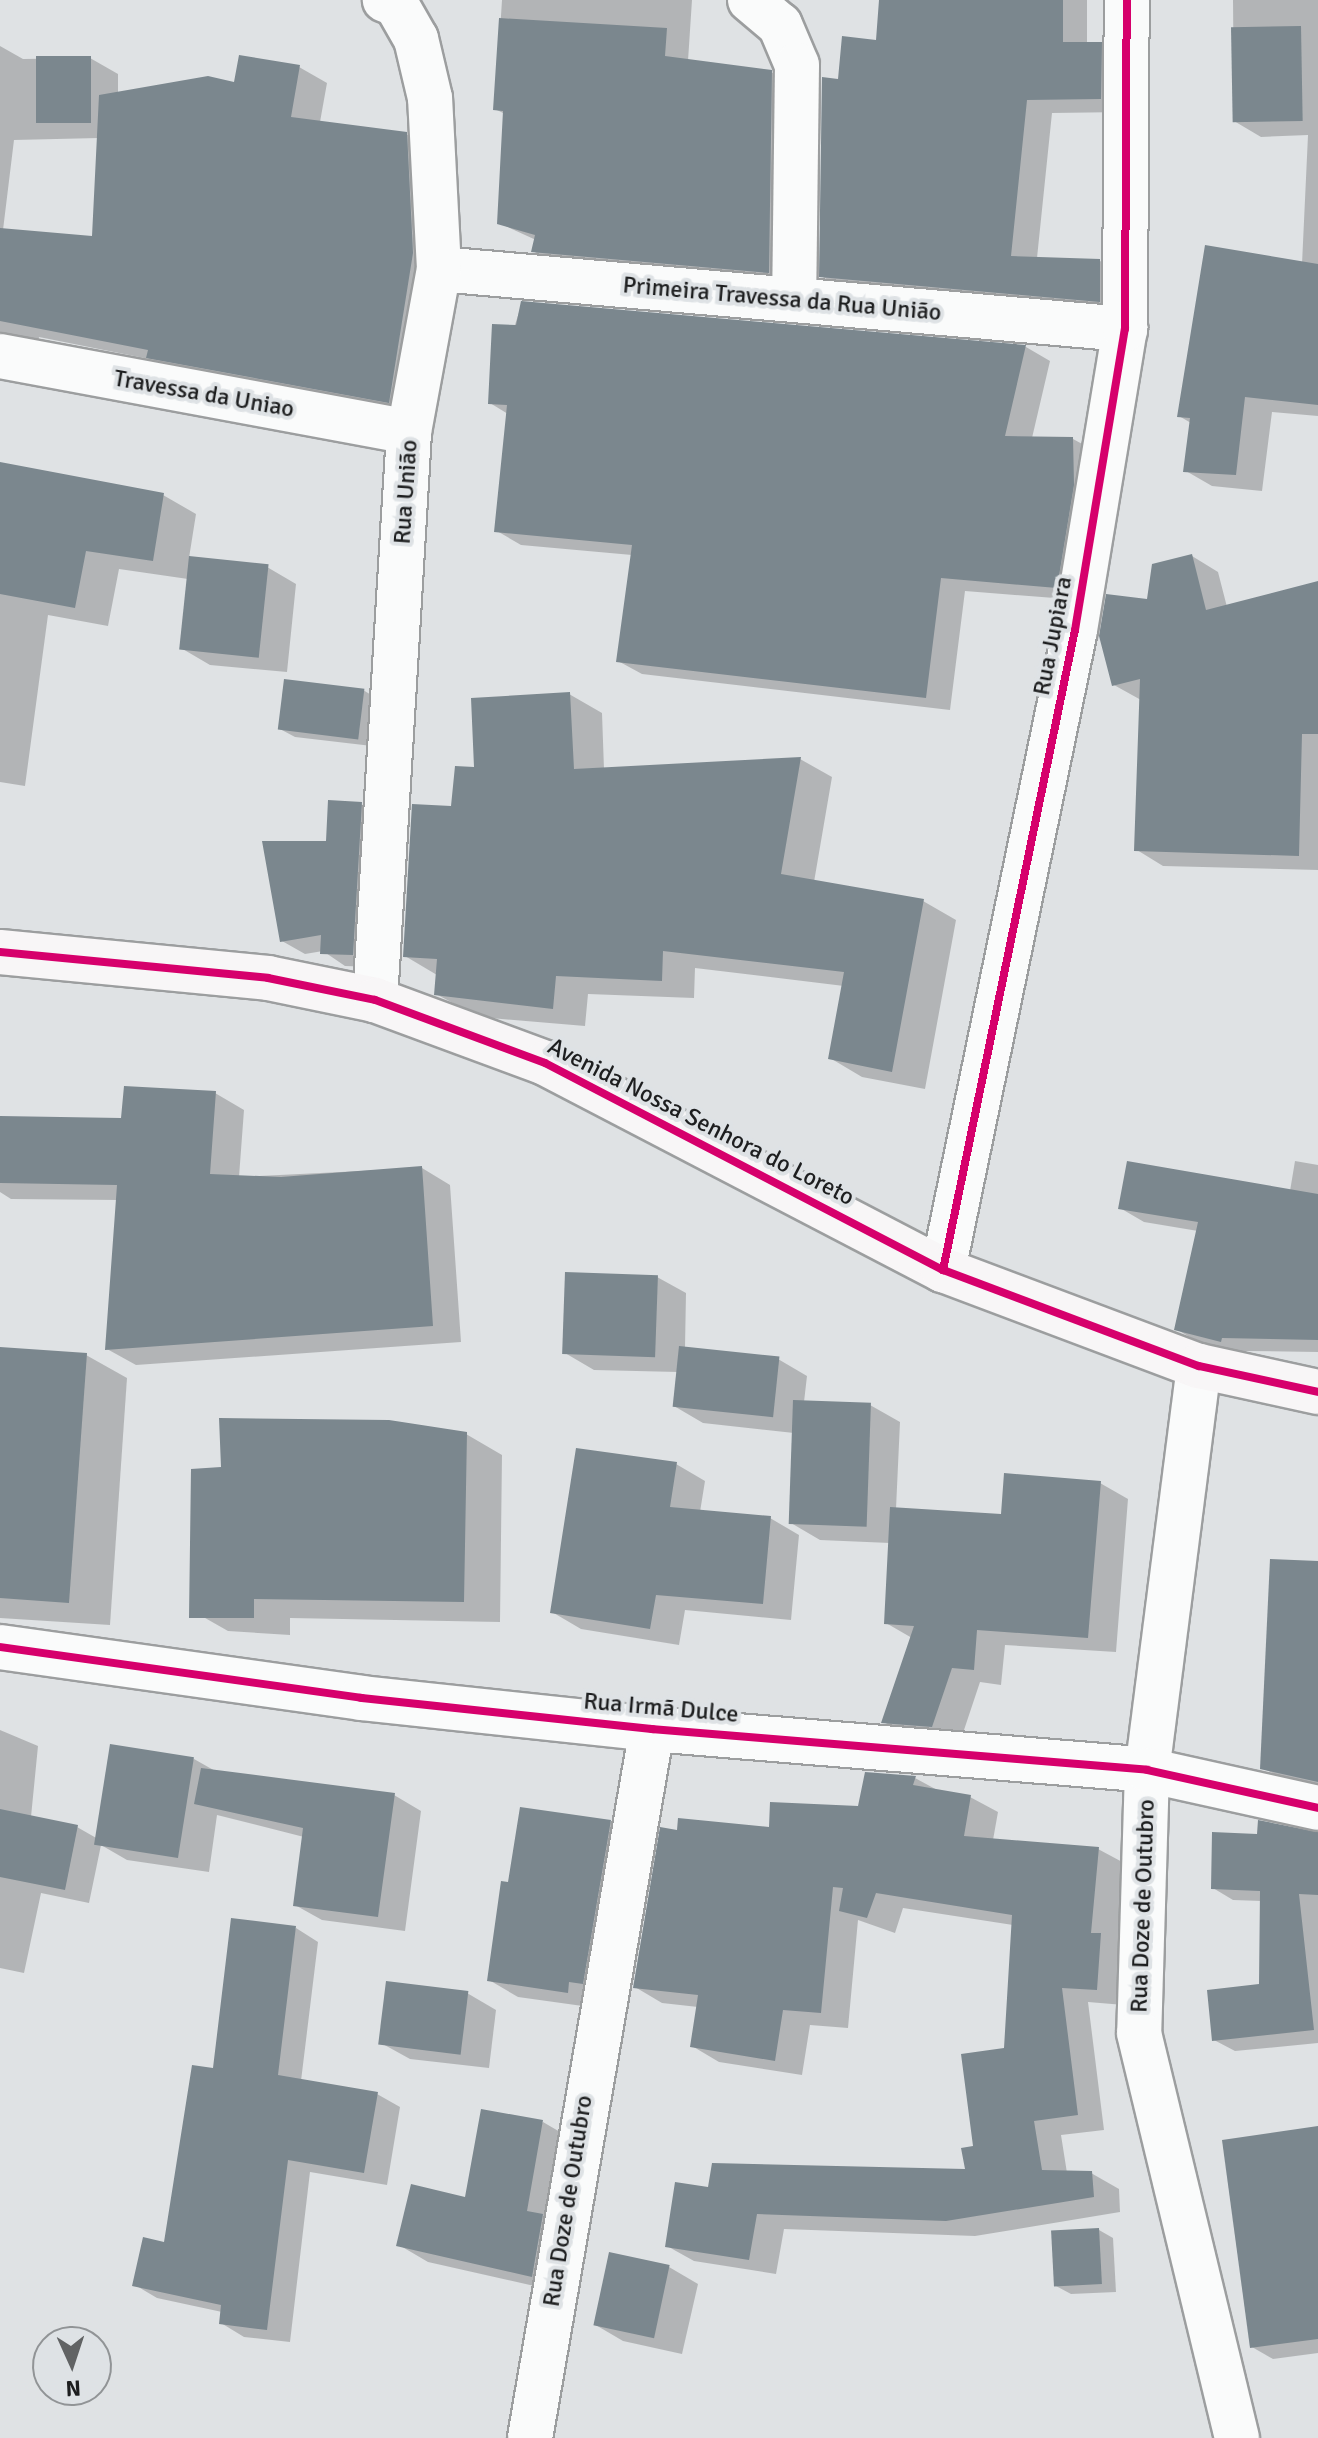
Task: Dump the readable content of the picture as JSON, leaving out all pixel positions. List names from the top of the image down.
{
  "streets": {
    "street": [
      "Primeira Travessa da Rua União",
      "Travessa da Uniao",
      "Rua União",
      "Rua Jupiara",
      "Avenida Nossa Senhora do Loreto",
      "Rua Irmã Dulce",
      "Rua Doze de Outubro"
    ]
  },
  "crossings": [
    ["Primeira Travessa da Rua União", "Rua União"],
    ["Primeira Travessa da Rua União", "Rua Jupiara"],
    ["Travessa da Uniao", "Rua União"],
    ["Rua União", "Avenida Nossa Senhora do Loreto"],
    ["Rua Jupiara", "Avenida Nossa Senhora do Loreto"],
    ["Avenida Nossa Senhora do Loreto", "Rua Doze de Outubro"],
    ["Rua Irmã Dulce", "Rua Doze de Outubro"]
  ],
  "north": "bottom"
}
